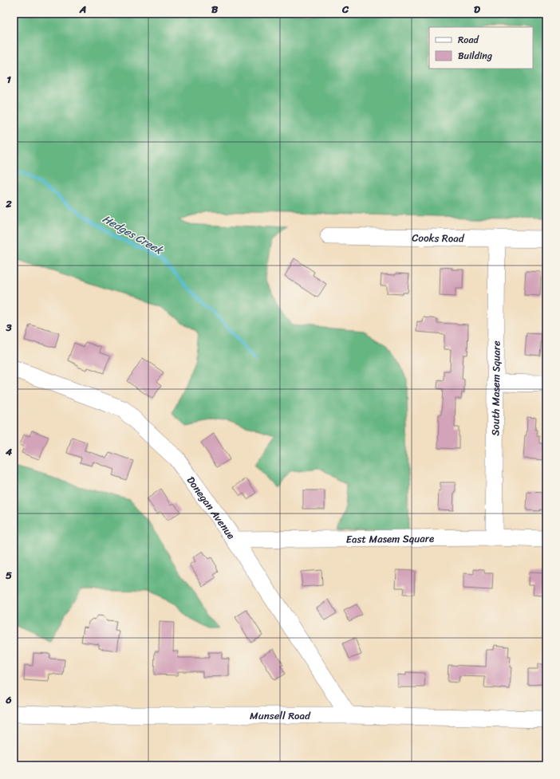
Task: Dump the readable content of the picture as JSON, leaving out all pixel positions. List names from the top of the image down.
{
  "streets": {
    "street": [
      "Cooks Road",
      "South Masem Square",
      "Donegan Avenue",
      "East Masem Square",
      "Munsell Road"
    ]
  },
  "crossings": [
    ["Cooks Road", "South Masem Square"],
    ["South Masem Square", "East Masem Square"],
    ["Donegan Avenue", "East Masem Square"],
    ["Donegan Avenue", "Munsell Road"]
  ],
  "water": ["Hedges Creek"],
  "legend": ["Road", "Building"],
  "grid": {
    "columns": [
      "A",
      "B",
      "C",
      "D"
    ],
    "rows": [
      "1",
      "2",
      "3",
      "4",
      "5",
      "6"
    ]
  }
}
